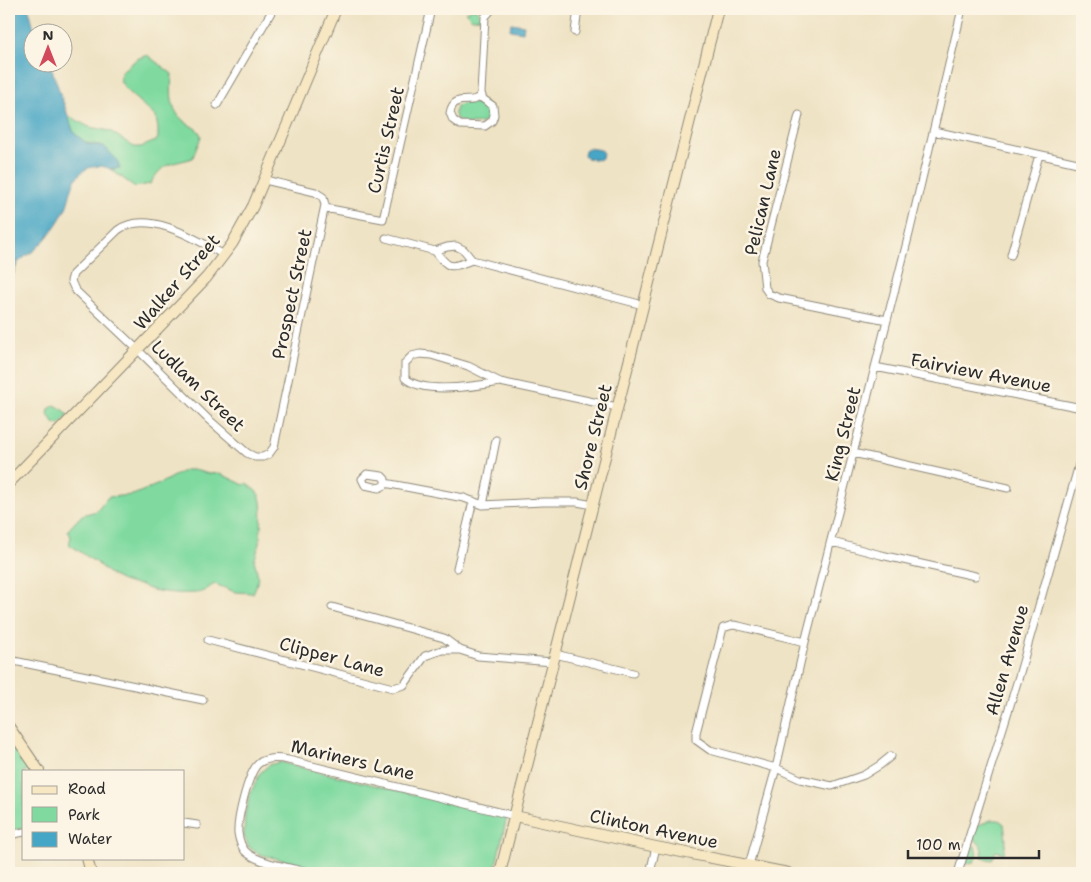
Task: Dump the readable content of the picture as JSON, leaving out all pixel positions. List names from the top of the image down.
{
  "streets": {
    "street": [
      "Curtis Street",
      "Pelican Lane",
      "Walker Street",
      "Prospect Street",
      "Fairview Avenue",
      "Ludlam Street",
      "King Street",
      "Shore Street",
      "Clipper Lane",
      "Allen Avenue",
      "Mariners Lane",
      "Clinton Avenue"
    ]
  },
  "crossings": [
    ["Curtis Street", "Prospect Street"],
    ["Pelican Lane", "King Street"],
    ["Walker Street", "Prospect Street"],
    ["Walker Street", "Ludlam Street"],
    ["Prospect Street", "Ludlam Street"],
    ["Fairview Avenue", "King Street"],
    ["King Street", "Clinton Avenue"],
    ["Shore Street", "Clipper Lane"],
    ["Shore Street", "Mariners Lane"],
    ["Shore Street", "Clinton Avenue"],
    ["Mariners Lane", "Clinton Avenue"]
  ],
  "legend": ["Road", "Park", "Water"],
  "scale_bar": "100 m",
  "north": "top"
}
